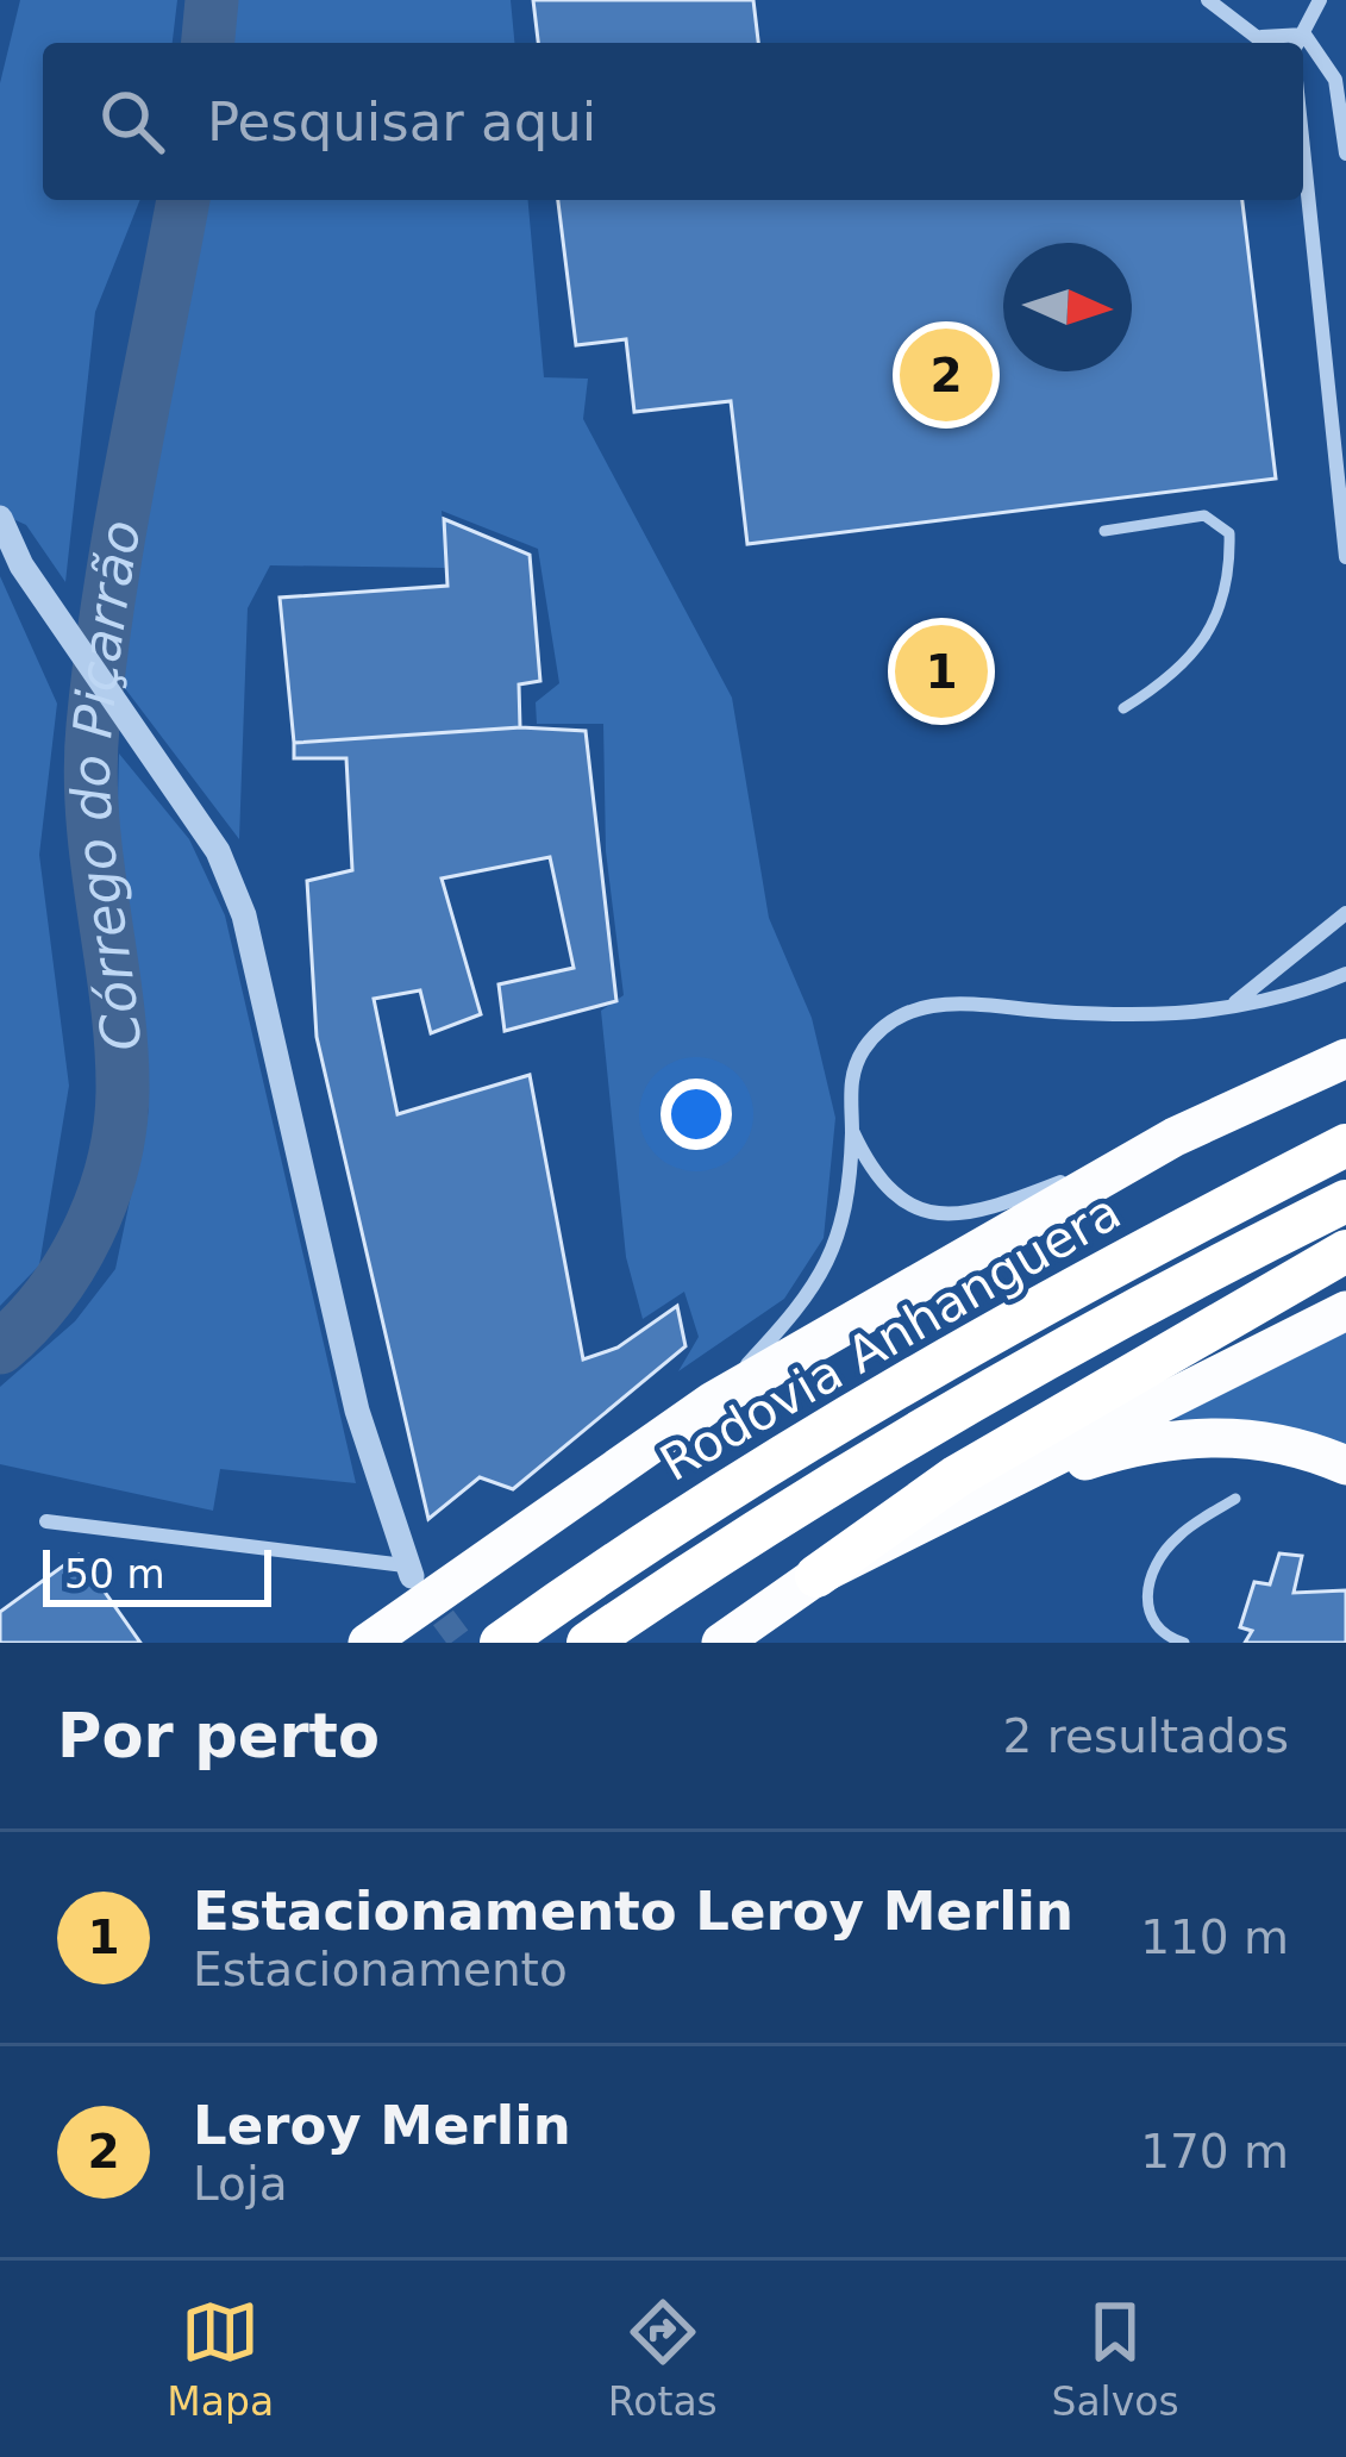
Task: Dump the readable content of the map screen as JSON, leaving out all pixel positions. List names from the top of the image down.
{
  "streets": {
    "highway": ["Rodovia Anhanguera"]
  },
  "water": ["Córrego do Piçarrão"],
  "scale_bar": "50 m",
  "north": "right",
  "page": {
    "search": "Pesquisar aqui",
    "pins": ["2", "1"],
    "scale": "50 m",
    "heading": ["Por perto", "2 resultados"],
    "list": [
      {
        "mark": "1",
        "name": "Estacionamento Leroy Merlin",
        "note": "Estacionamento",
        "value": "110 m"
      },
      {
        "mark": "2",
        "name": "Leroy Merlin",
        "note": "Loja",
        "value": "170 m"
      }
    ],
    "nav": ["Mapa", "Rotas", "Salvos"]
  }
}
